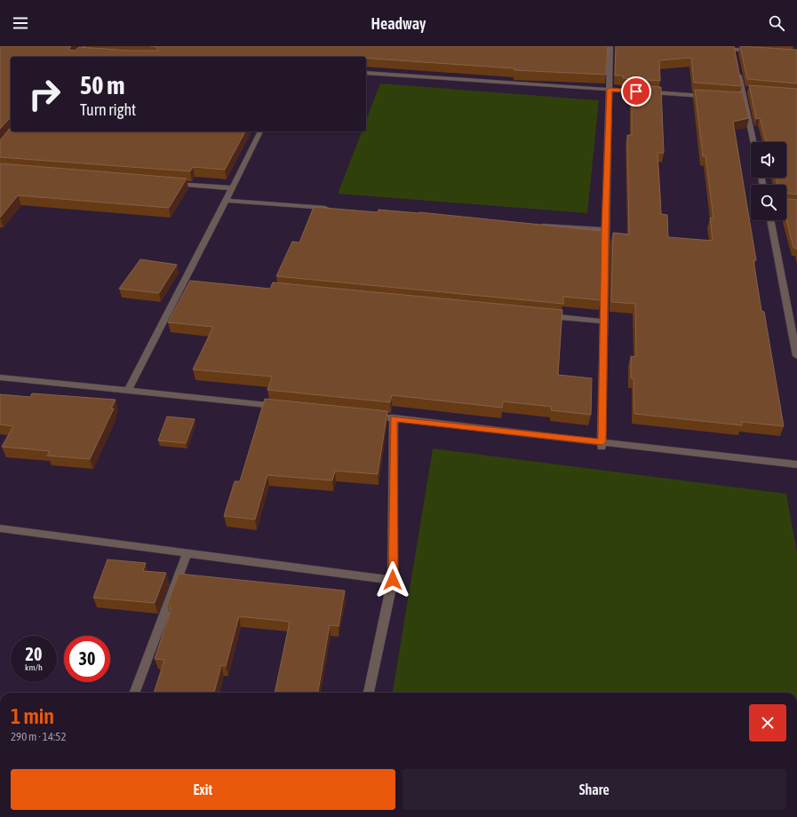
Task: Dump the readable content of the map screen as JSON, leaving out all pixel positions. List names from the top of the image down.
{
  "page": {
    "header": "Headway",
    "turn": ["50 m", "Turn right"],
    "speed": "20 km/h",
    "limit": "30",
    "heading": ["1 min", "290 m · 14:52"],
    "buttons": ["Exit", "Share"]
  }
}
